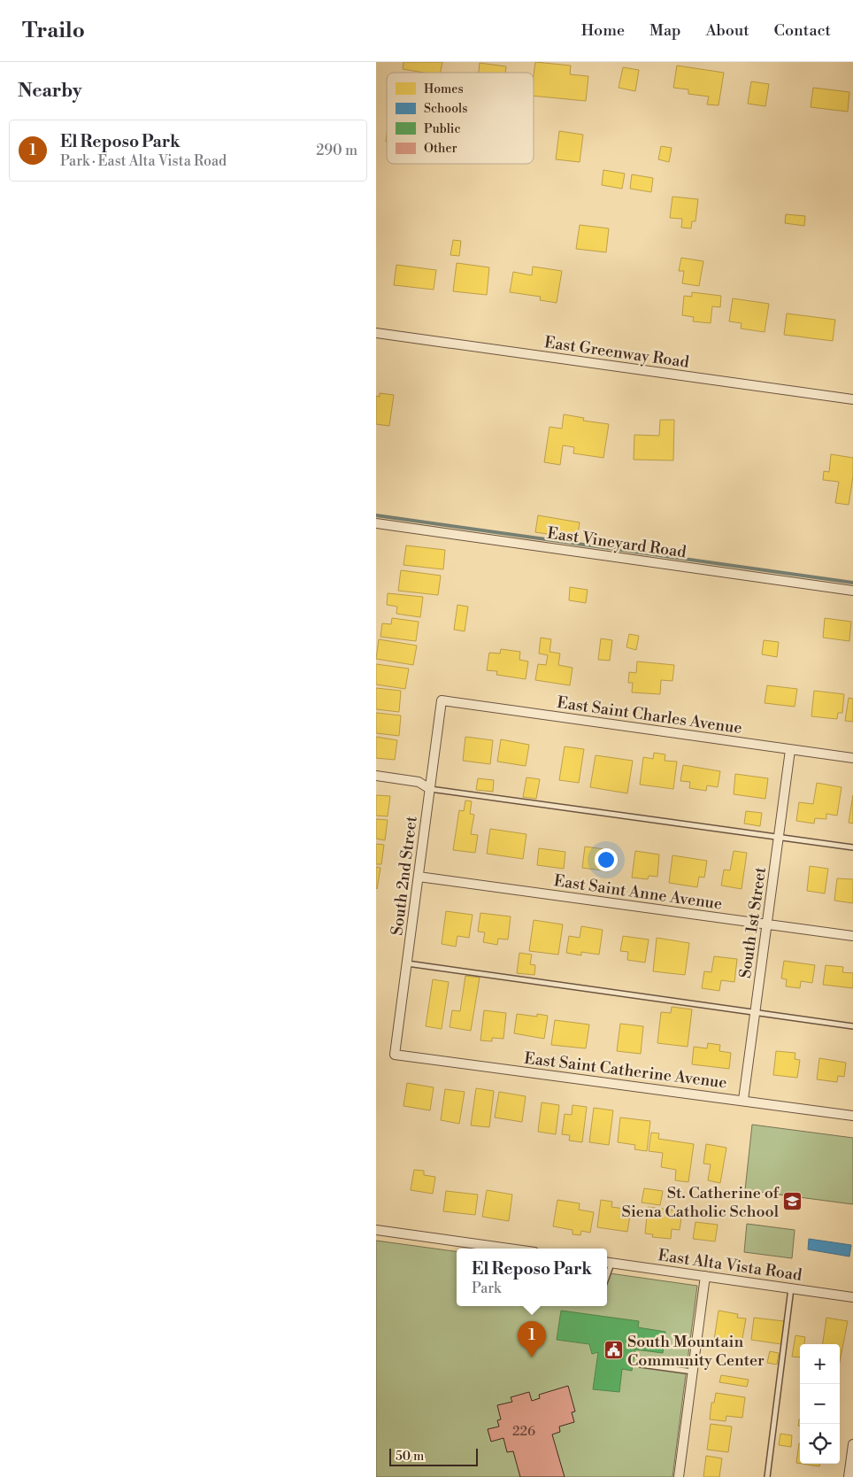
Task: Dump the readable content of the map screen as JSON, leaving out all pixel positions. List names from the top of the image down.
{
  "streets": {
    "street": [
      "East Greenway Road",
      "East Vineyard Road",
      "East Saint Charles Avenue",
      "South 2nd Street",
      "East Saint Anne Avenue",
      "South 1st Street",
      "East Saint Catherine Avenue",
      "East Alta Vista Road"
    ]
  },
  "crossings": [
    ["East Saint Charles Avenue", "South 2nd Street"],
    ["East Saint Charles Avenue", "South 1st Street"],
    ["South 2nd Street", "East Saint Anne Avenue"],
    ["South 2nd Street", "East Saint Catherine Avenue"],
    ["East Saint Anne Avenue", "South 1st Street"],
    ["South 1st Street", "East Saint Catherine Avenue"]
  ],
  "places": {
    "school or university": ["St. Catherine of Siena Catholic School"],
    "public building": ["South Mountain Community Center"]
  },
  "house_numbers": ["226"],
  "legend": [
    "Homes",
    "Schools",
    "Public",
    "Other"
  ],
  "scale_bar": "50 m",
  "page": {
    "header": "Trailo",
    "nav": [
      "Home",
      "Map",
      "About",
      "Contact"
    ],
    "heading": "Nearby",
    "list": [
      {
        "mark": "1",
        "name": "El Reposo Park",
        "note": "Park · East Alta Vista Road",
        "value": "290 m"
      }
    ],
    "popup": ["El Reposo Park", "Park"],
    "pins": "1",
    "map_buttons": ["+", "−"],
    "scale": "50 m"
  }
}
